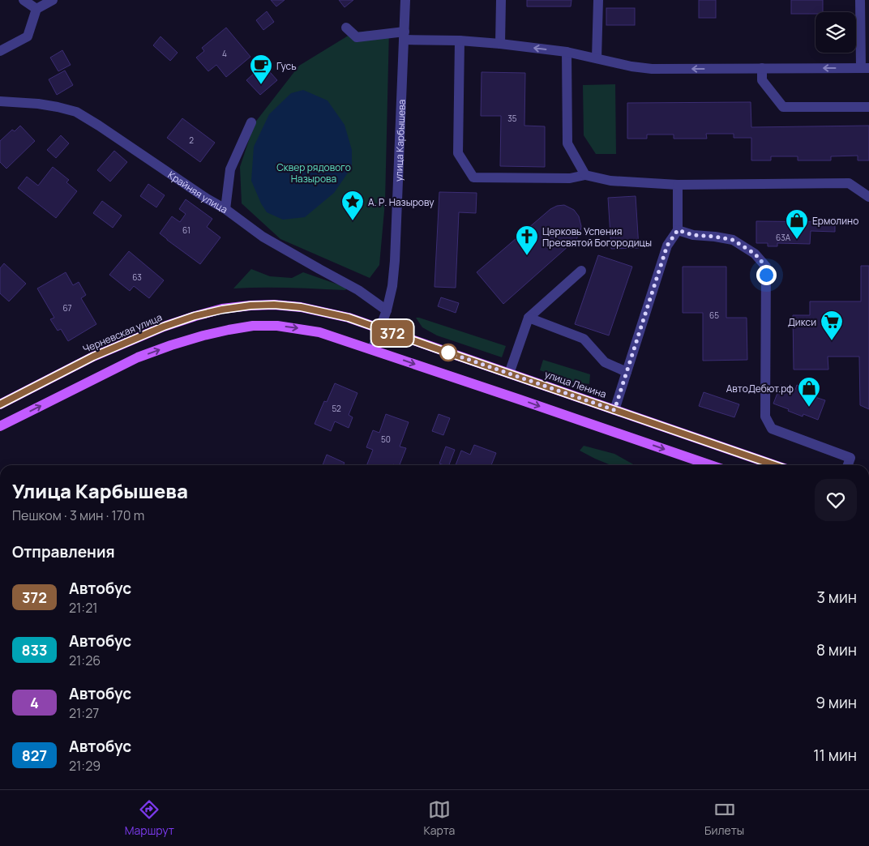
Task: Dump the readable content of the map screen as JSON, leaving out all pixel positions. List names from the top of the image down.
{
  "streets": {
    "main road": ["Черневская улица", "улица Ленина"],
    "street": ["улица Карбышева", "Крайняя улица"]
  },
  "crossings": [
    ["улица Карбышева", "Крайняя улица"],
    ["улица Карбышева", "Черневская улица"],
    ["улица Карбышева", "улица Ленина"],
    ["Черневская улица", "улица Ленина"]
  ],
  "parks": ["Сквер рядового Назырова"],
  "places": {
    "cafe": ["Гусь"],
    "place": ["А. Р. Назырову"],
    "shop": ["Ермолино", "АвтоДебют.рф"],
    "church": ["Церковь Успения Пресвятой Богородицы"],
    "supermarket": ["Дикси"]
  },
  "lines": ["bus line 372"],
  "house_numbers": [
    "4",
    "35",
    "2",
    "61",
    "63А",
    "63",
    "67",
    "65",
    "52",
    "50"
  ],
  "page": {
    "on_map": "372",
    "heading": [
      ["Улица Карбышева", "Пешком · 3 мин · 170 m"],
      "Отправления"
    ],
    "list": [
      {
        "mark": "372",
        "name": "Автобус",
        "note": "21:21",
        "value": "3 мин"
      },
      {
        "mark": "833",
        "name": "Автобус",
        "note": "21:26",
        "value": "8 мин"
      },
      {
        "mark": "4",
        "name": "Автобус",
        "note": "21:27",
        "value": "9 мин"
      },
      {
        "mark": "827",
        "name": "Автобус",
        "note": "21:29",
        "value": "11 мин"
      }
    ],
    "tabs": ["Маршрут", "Карта", "Билеты"]
  }
}
